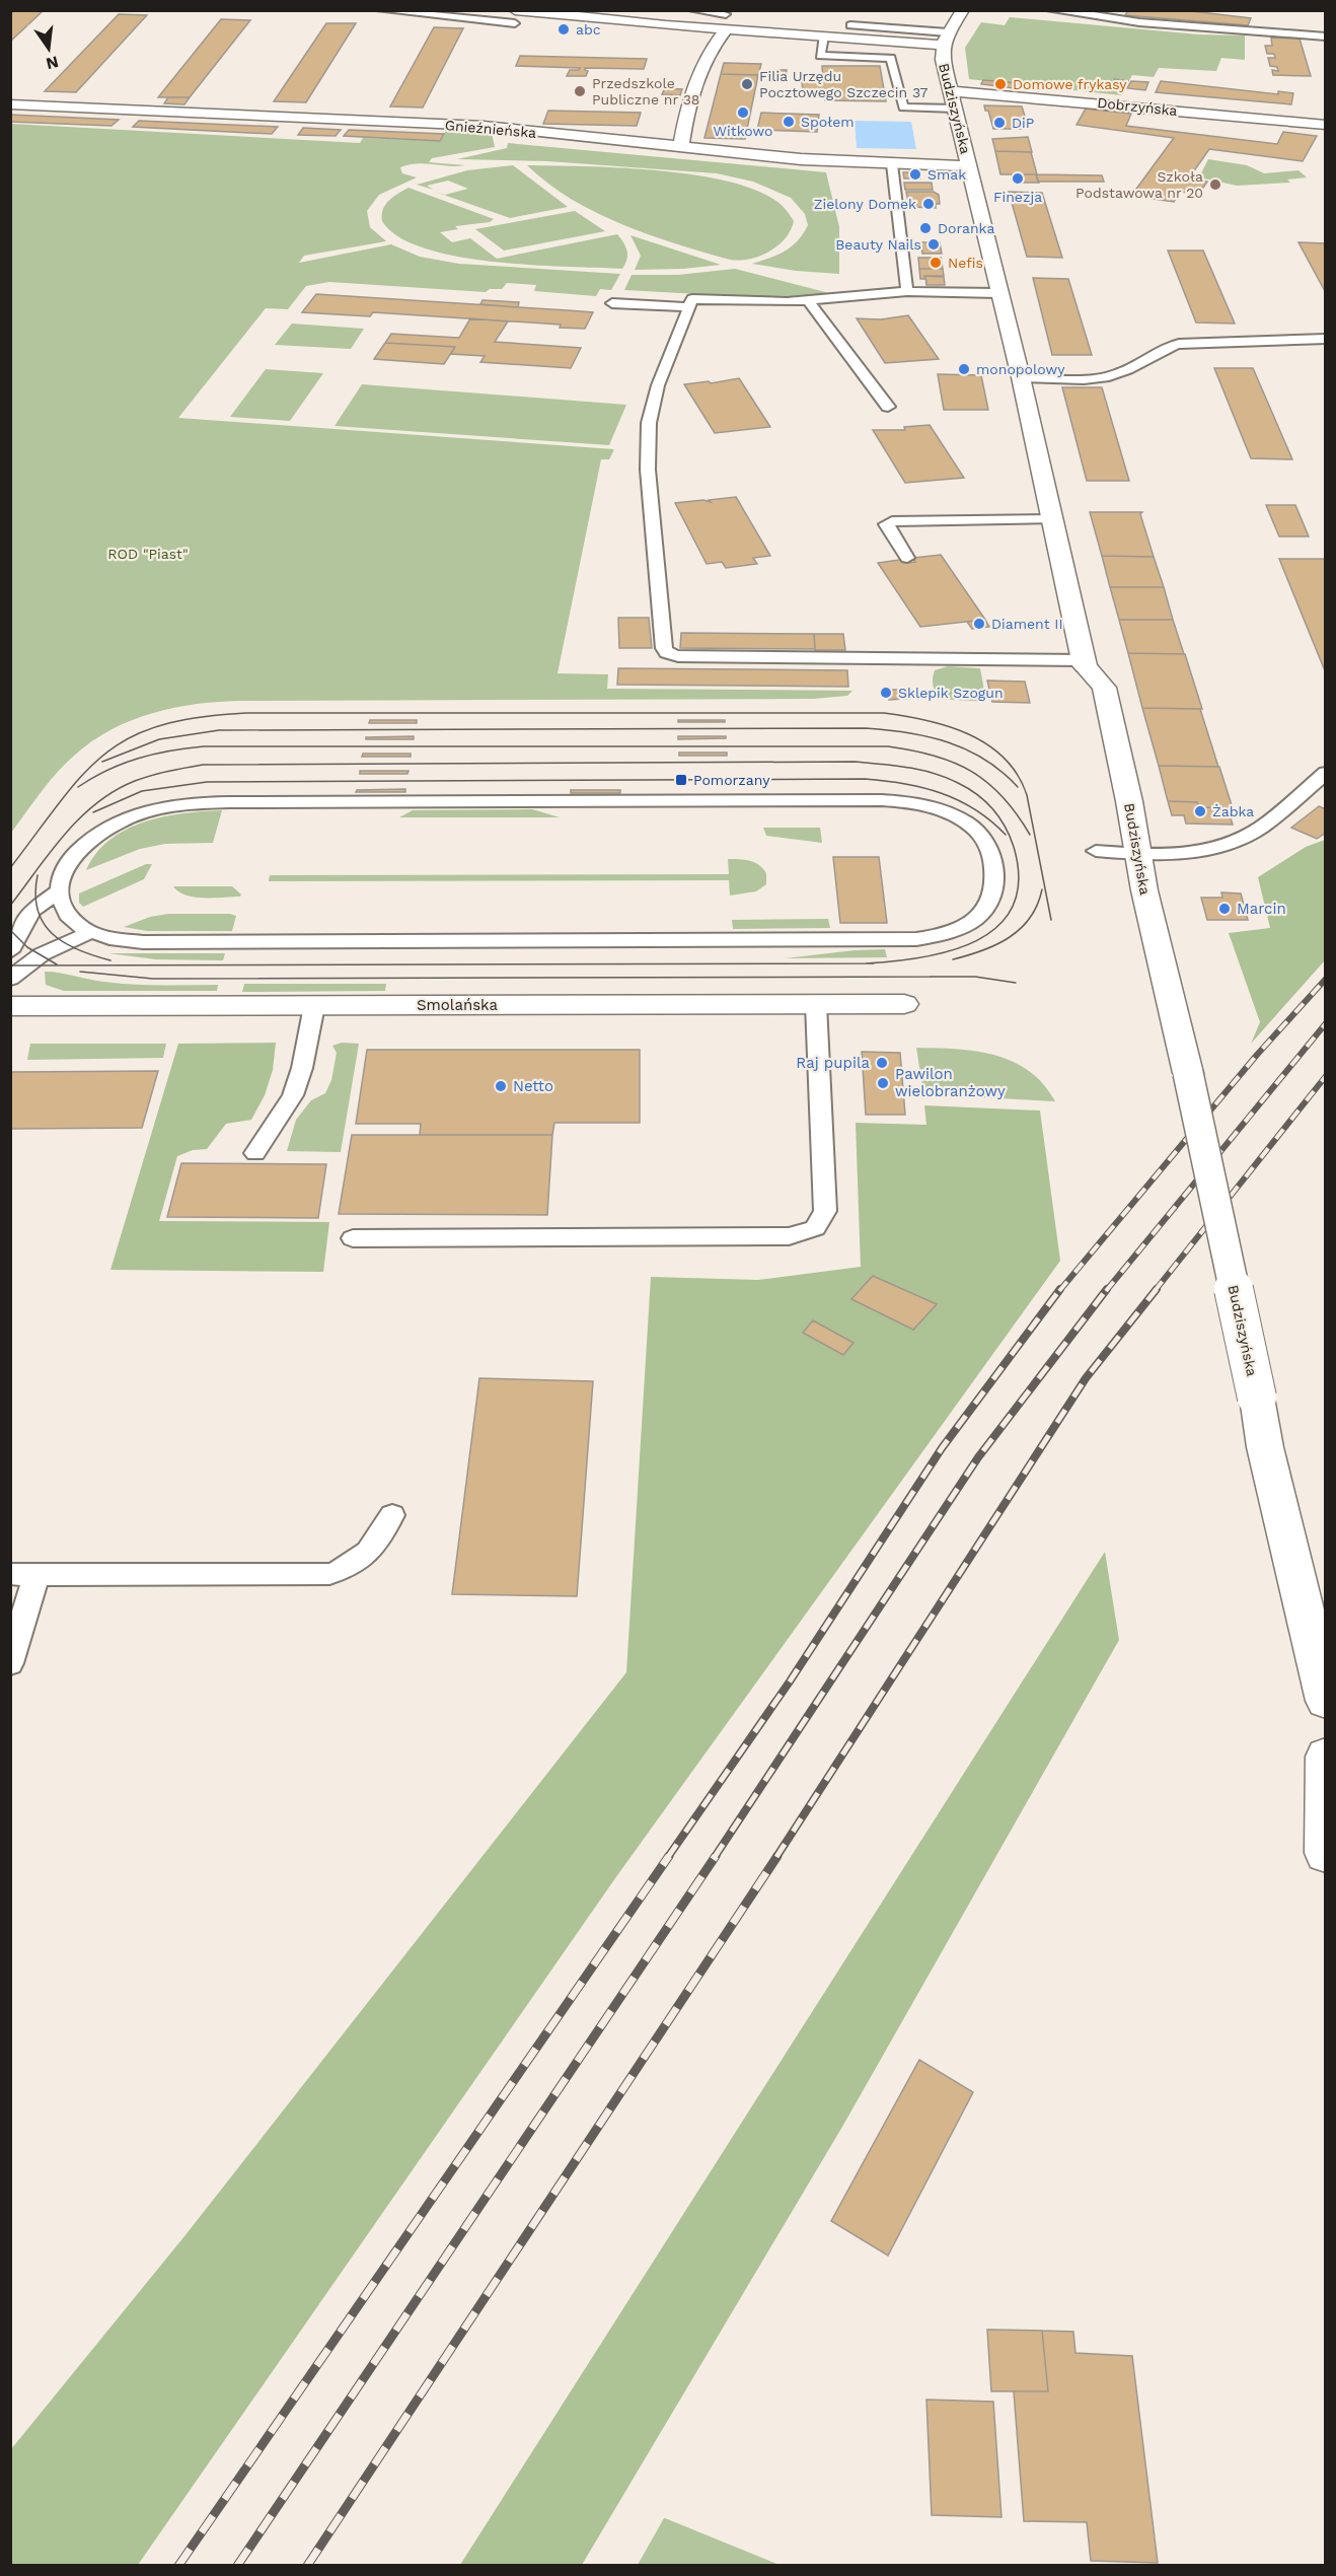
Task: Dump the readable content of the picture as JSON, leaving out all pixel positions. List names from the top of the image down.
{
  "streets": {
    "street": [
      "Dobrzyńska",
      "Budziszyńska",
      "Gnieźnieńska",
      "Smolańska"
    ]
  },
  "crossings": [
    ["Dobrzyńska", "Budziszyńska"],
    ["Budziszyńska", "Gnieźnieńska"]
  ],
  "parks": ["ROD \"Piast\""],
  "places": {
    "other": [
      "abc",
      "Filia Urzędu Pocztowego Szczecin 37",
      "Domowe frykasy",
      "Przedszkole Publiczne nr 38",
      "Witkowo",
      "Społem",
      "DiP",
      "Smak",
      "Finezja",
      "Szkoła Podstawowa nr 20",
      "Zielony Domek",
      "Doranka",
      "Beauty Nails",
      "Nefis",
      "monopolowy",
      "Diament II",
      "Sklepik Szogun",
      "Żabka",
      "Marcin",
      "Raj pupila",
      "Pawilon wielobranżowy",
      "Netto"
    ],
    "transit": ["Pomorzany"]
  },
  "north": "bottom"
}
